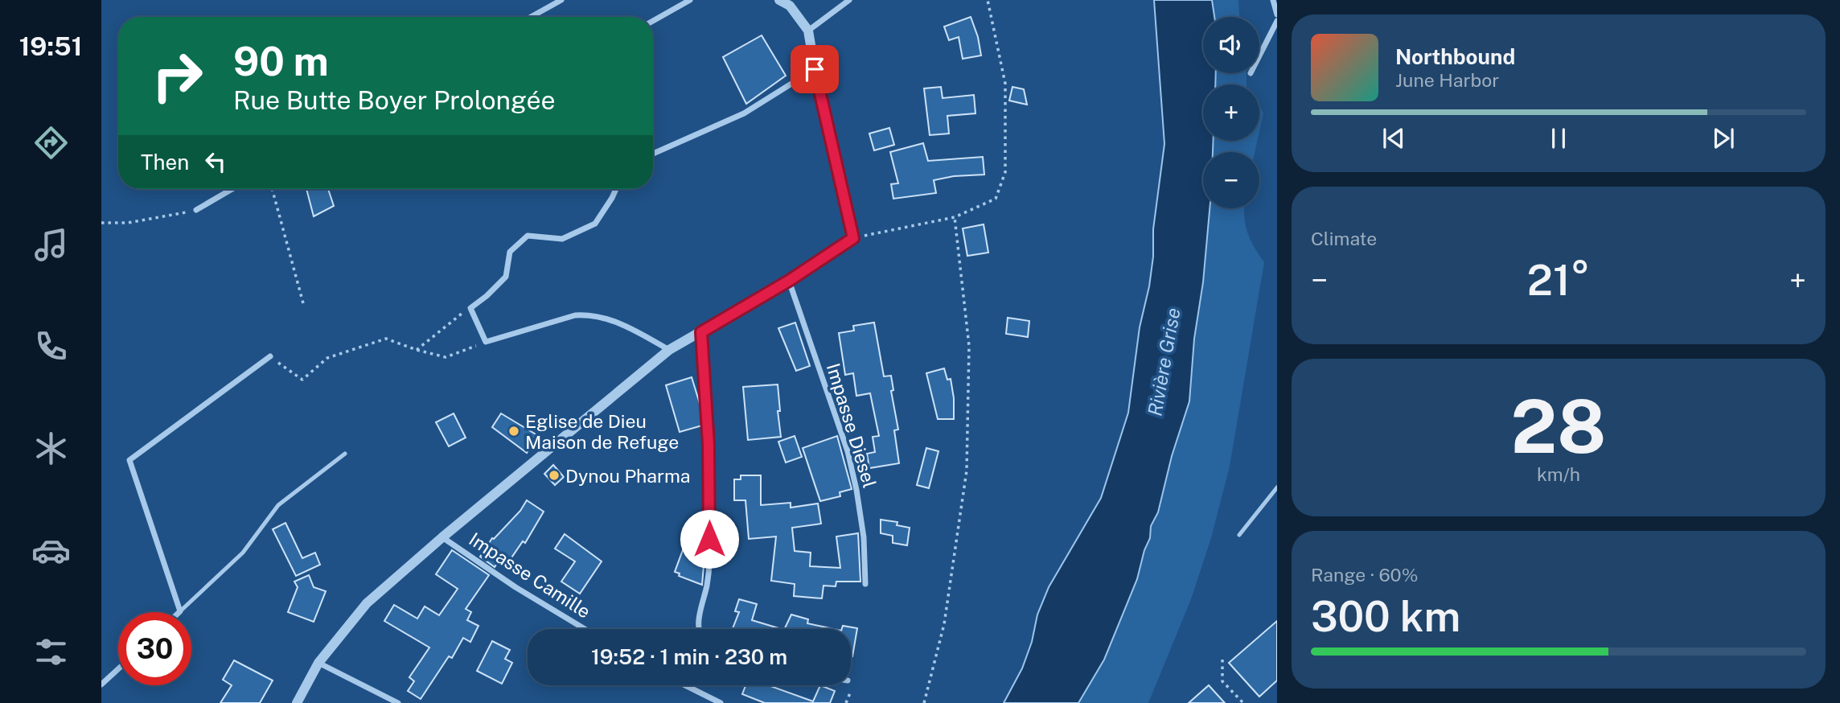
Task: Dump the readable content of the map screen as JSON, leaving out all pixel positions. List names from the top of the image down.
{
  "streets": {
    "street": ["Impasse Diesel", "Impasse Camille"]
  },
  "water": ["Rivière Grise"],
  "places": ["Eglise de Dieu Maison de Refuge", "Dynou Pharma"],
  "page": {
    "tabs": "19:51",
    "map_buttons": ["+", "−"],
    "turn": ["90 m", "Rue Butte Boyer Prolongée"],
    "song": ["Northbound", "June Harbor"],
    "then": "Then",
    "tile": [
      "Climate",
      ["28", "km/h"],
      ["Range · 60%", "300 km"]
    ],
    "heat": ["−", "21°", "+"],
    "limit": "30",
    "trip": "19:52 · 1 min · 230 m"
  }
}
